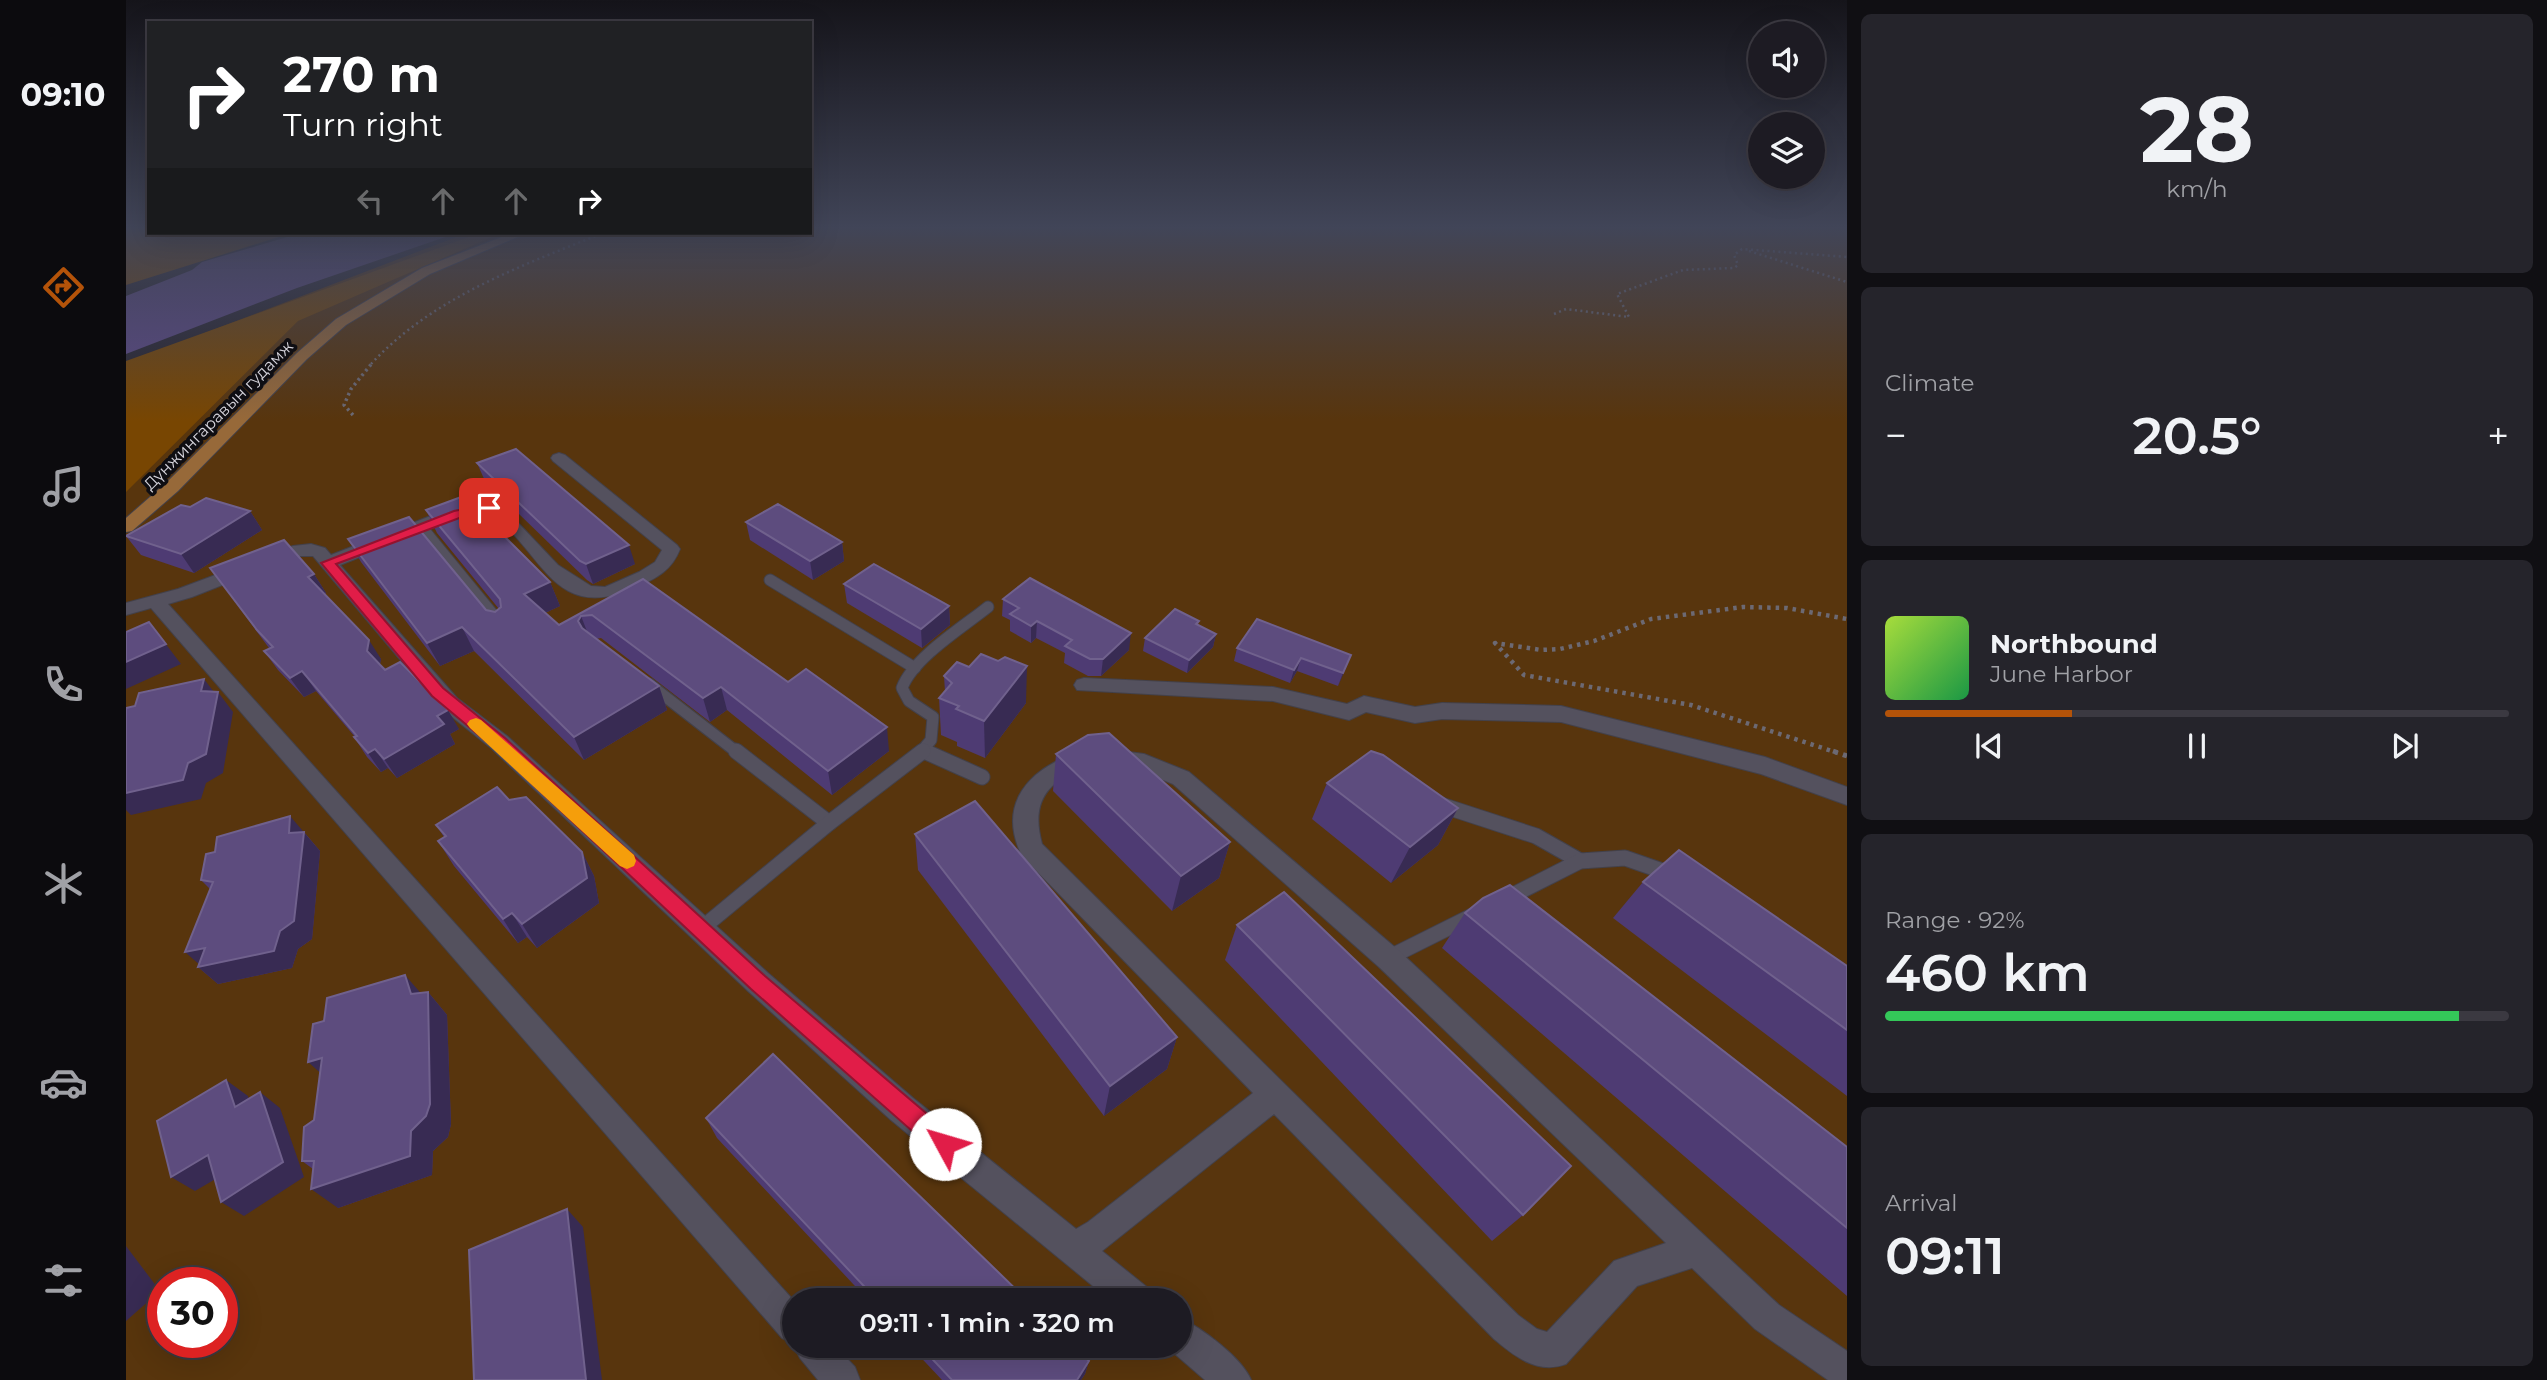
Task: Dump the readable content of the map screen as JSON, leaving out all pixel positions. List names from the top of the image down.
{
  "streets": {
    "main road": ["Дүнжингаравын гудамж"]
  },
  "page": {
    "tabs": "09:10",
    "tile": [
      ["28", "km/h"],
      "Climate",
      ["Range · 92%", "460 km"],
      ["Arrival", "09:11"]
    ],
    "turn": ["270 m", "Turn right"],
    "heat": ["−", "20.5°", "+"],
    "song": ["Northbound", "June Harbor"],
    "limit": "30",
    "trip": "09:11 · 1 min · 320 m"
  }
}
